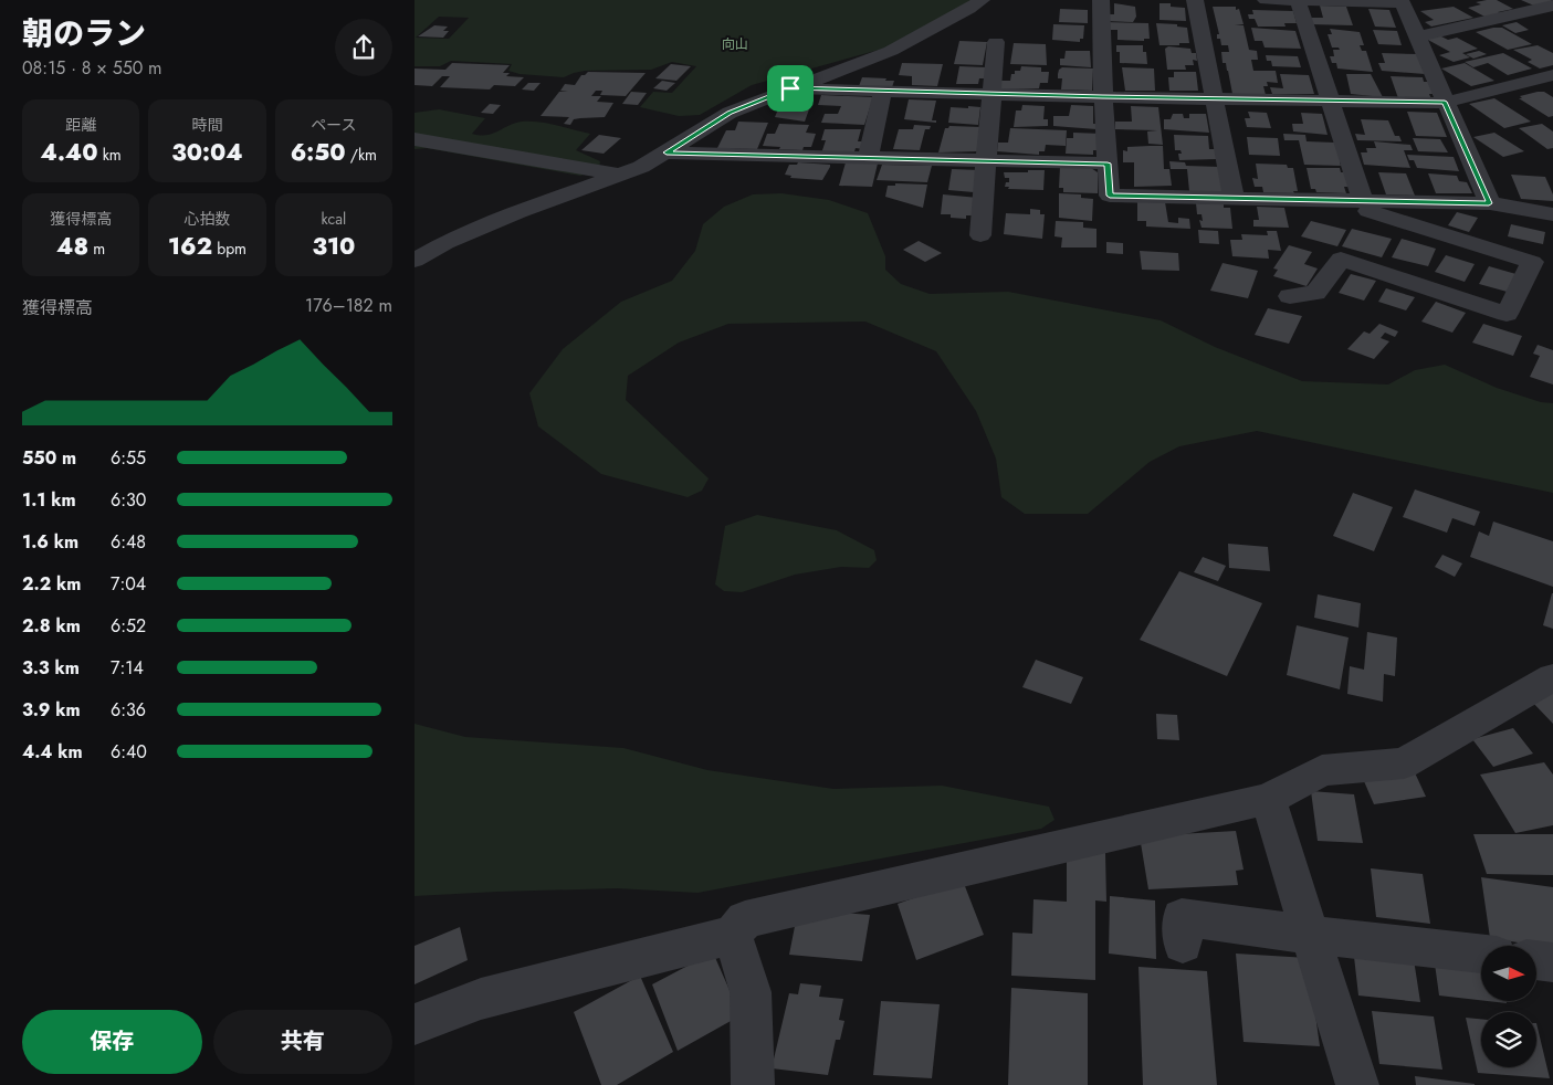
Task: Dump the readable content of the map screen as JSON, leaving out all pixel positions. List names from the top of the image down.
{
  "parks": ["向山"],
  "north": "right",
  "page": {
    "heading": ["朝のラン", "08:15 · 8 × 550 m"],
    "stats": [
      ["距離", "4.40 km"],
      ["時間", "30:04"],
      ["ペース", "6:50 /km"],
      ["獲得標高", "48 m"],
      ["心拍数", "162 bpm"],
      ["kcal", "310"]
    ],
    "chart": ["獲得標高", "176–182 m"],
    "list": [
      {
        "name": "550 m",
        "note": "6:55"
      },
      {
        "name": "1.1 km",
        "note": "6:30"
      },
      {
        "name": "1.6 km",
        "note": "6:48"
      },
      {
        "name": "2.2 km",
        "note": "7:04"
      },
      {
        "name": "2.8 km",
        "note": "6:52"
      },
      {
        "name": "3.3 km",
        "note": "7:14"
      },
      {
        "name": "3.9 km",
        "note": "6:36"
      },
      {
        "name": "4.4 km",
        "note": "6:40"
      }
    ],
    "buttons": ["保存", "共有"]
  }
}
